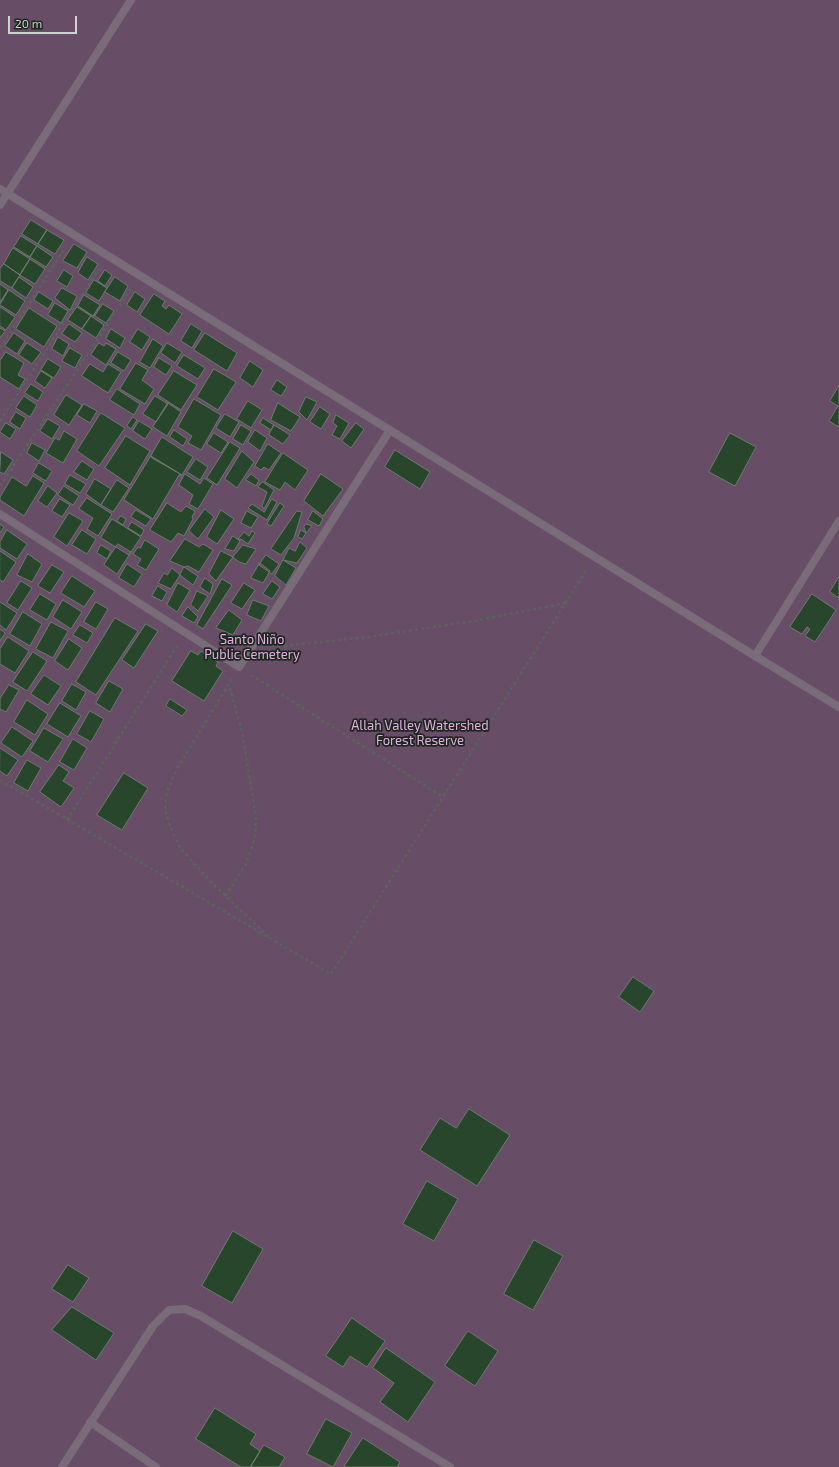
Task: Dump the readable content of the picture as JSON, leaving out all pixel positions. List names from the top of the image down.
{
  "parks": ["Santo Niño Public Cemetery", "Allah Valley Watershed Forest Reserve"],
  "scale_bar": "20 m"
}
